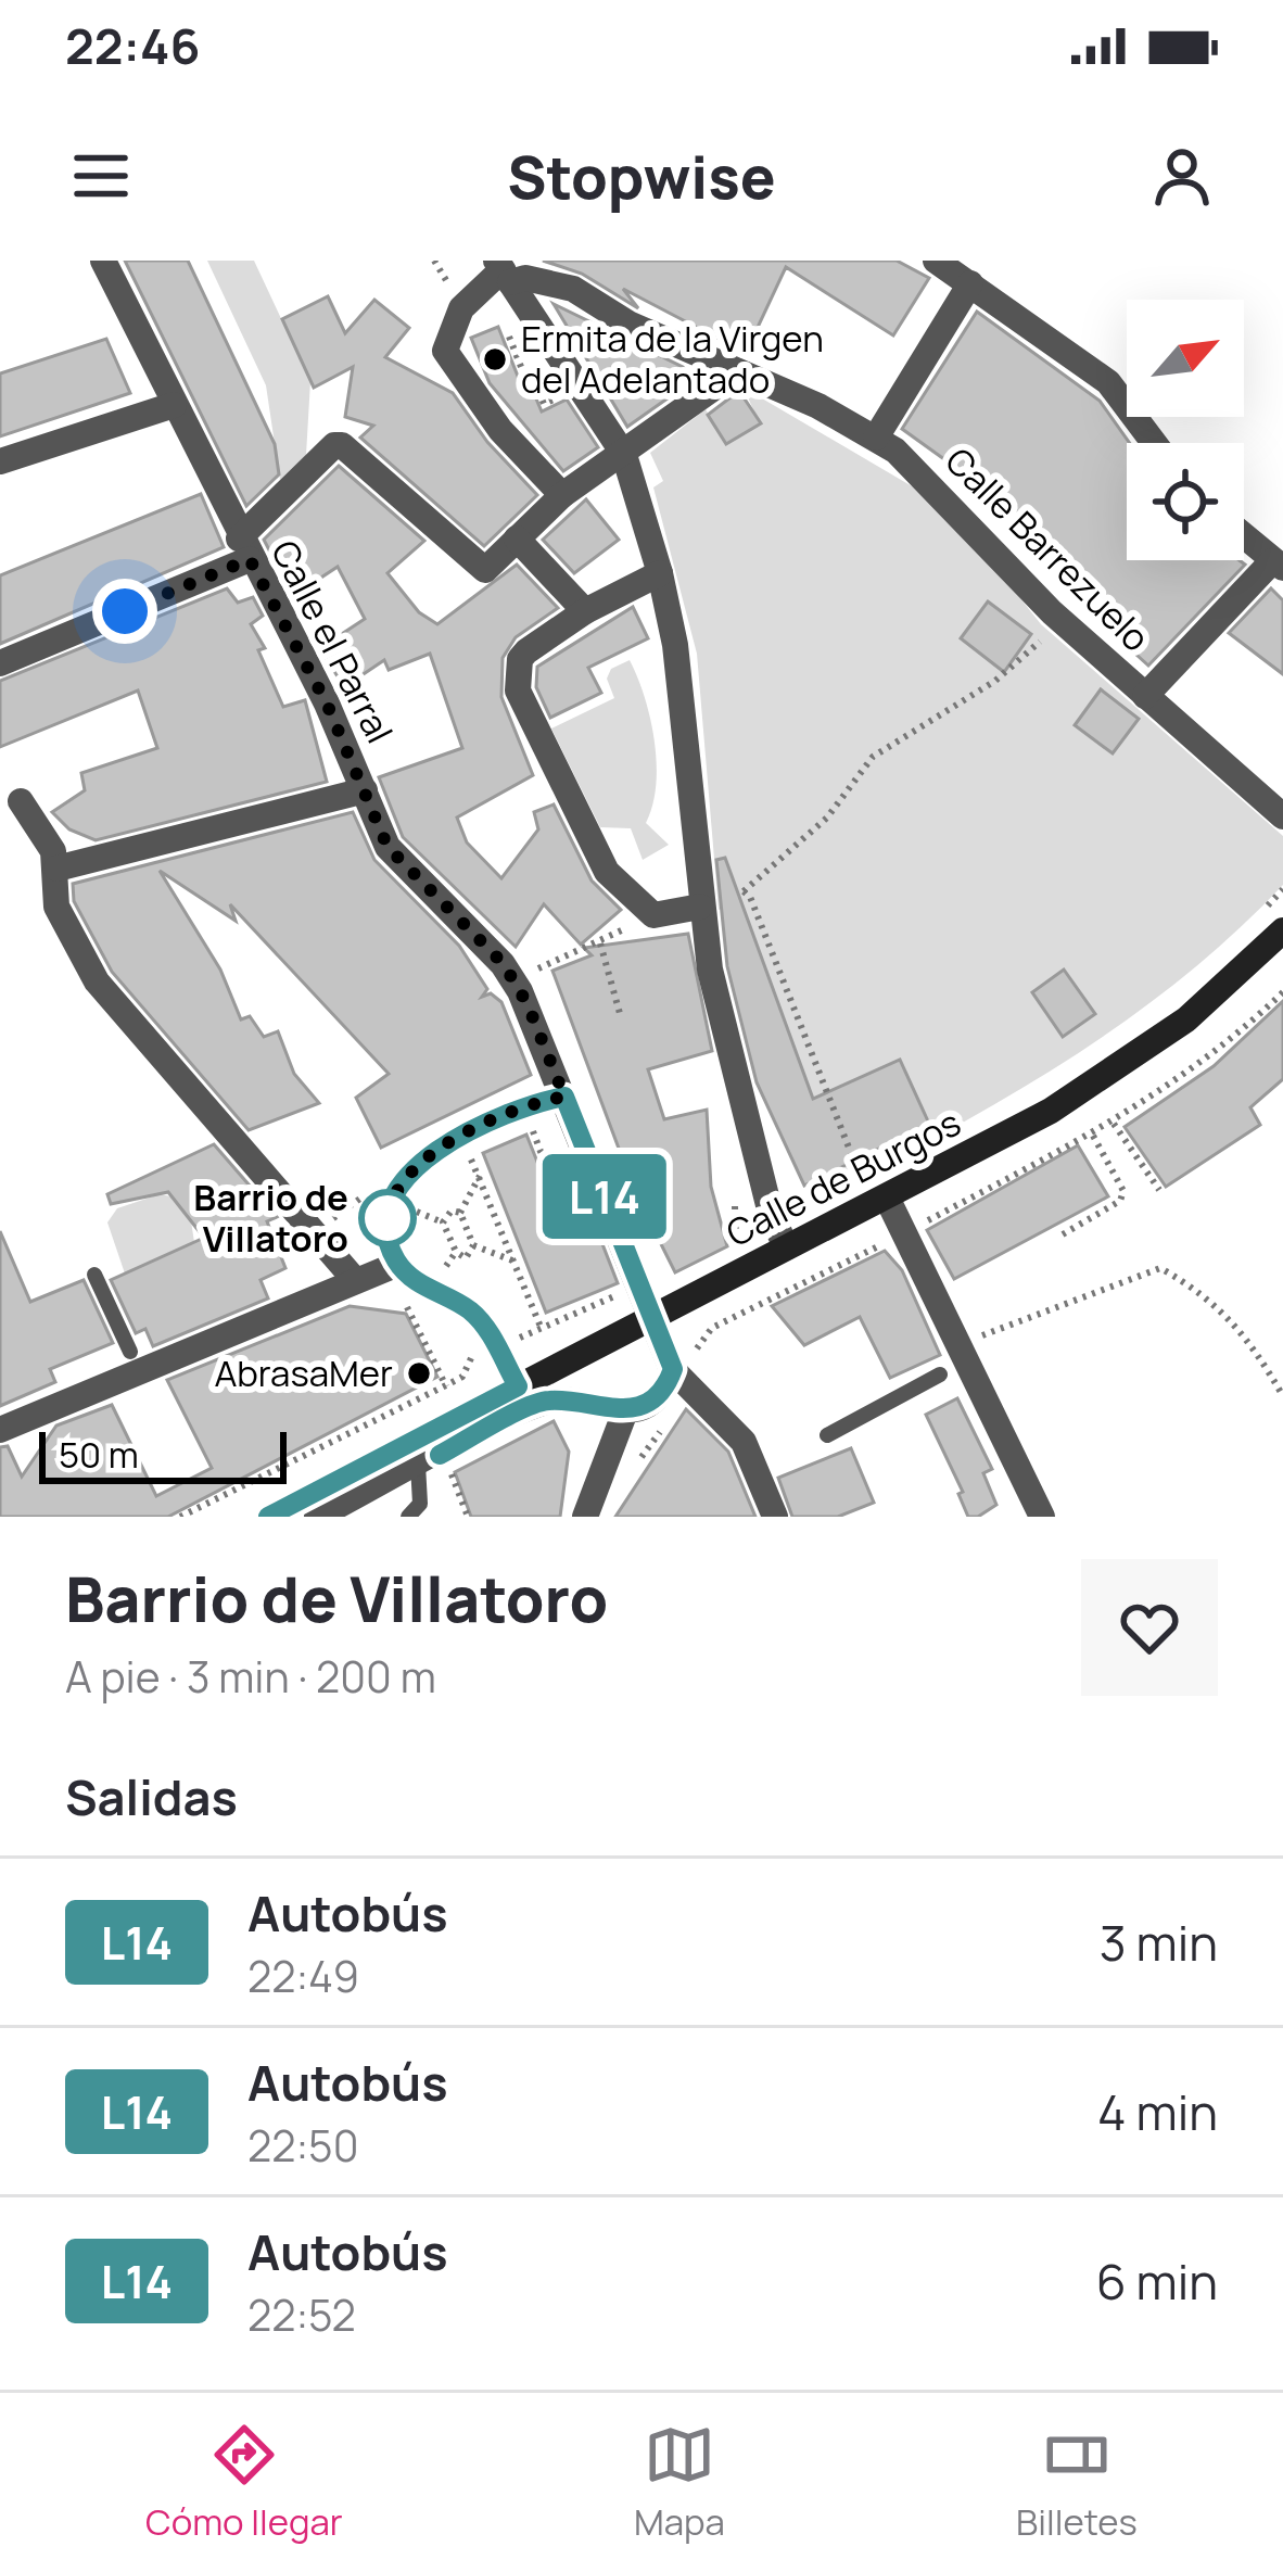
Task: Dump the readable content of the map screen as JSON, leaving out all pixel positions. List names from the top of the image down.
{
  "streets": {
    "street": ["Calle Barrezuelo", "Calle el Parral", "Calle de Burgos"]
  },
  "crossings": [
    ["Calle el Parral", "Calle de Burgos"]
  ],
  "places": ["Ermita de la Virgen del Adelantado", "Barrio de Villatoro", "AbrasaMer"],
  "lines": ["bus line L14"],
  "scale_bar": "50 m",
  "north": "top right",
  "page": {
    "status": "22:46",
    "header": "Stopwise",
    "on_map": "L14",
    "scale": "50 m",
    "heading": [
      ["Barrio de Villatoro", "A pie · 3 min · 200 m"],
      "Salidas"
    ],
    "list": [
      {
        "mark": "L14",
        "name": "Autobús",
        "note": "22:49",
        "value": "3 min"
      },
      {
        "mark": "L14",
        "name": "Autobús",
        "note": "22:50",
        "value": "4 min"
      },
      {
        "mark": "L14",
        "name": "Autobús",
        "note": "22:52",
        "value": "6 min"
      }
    ],
    "tabs": ["Cómo llegar", "Mapa", "Billetes"]
  }
}
